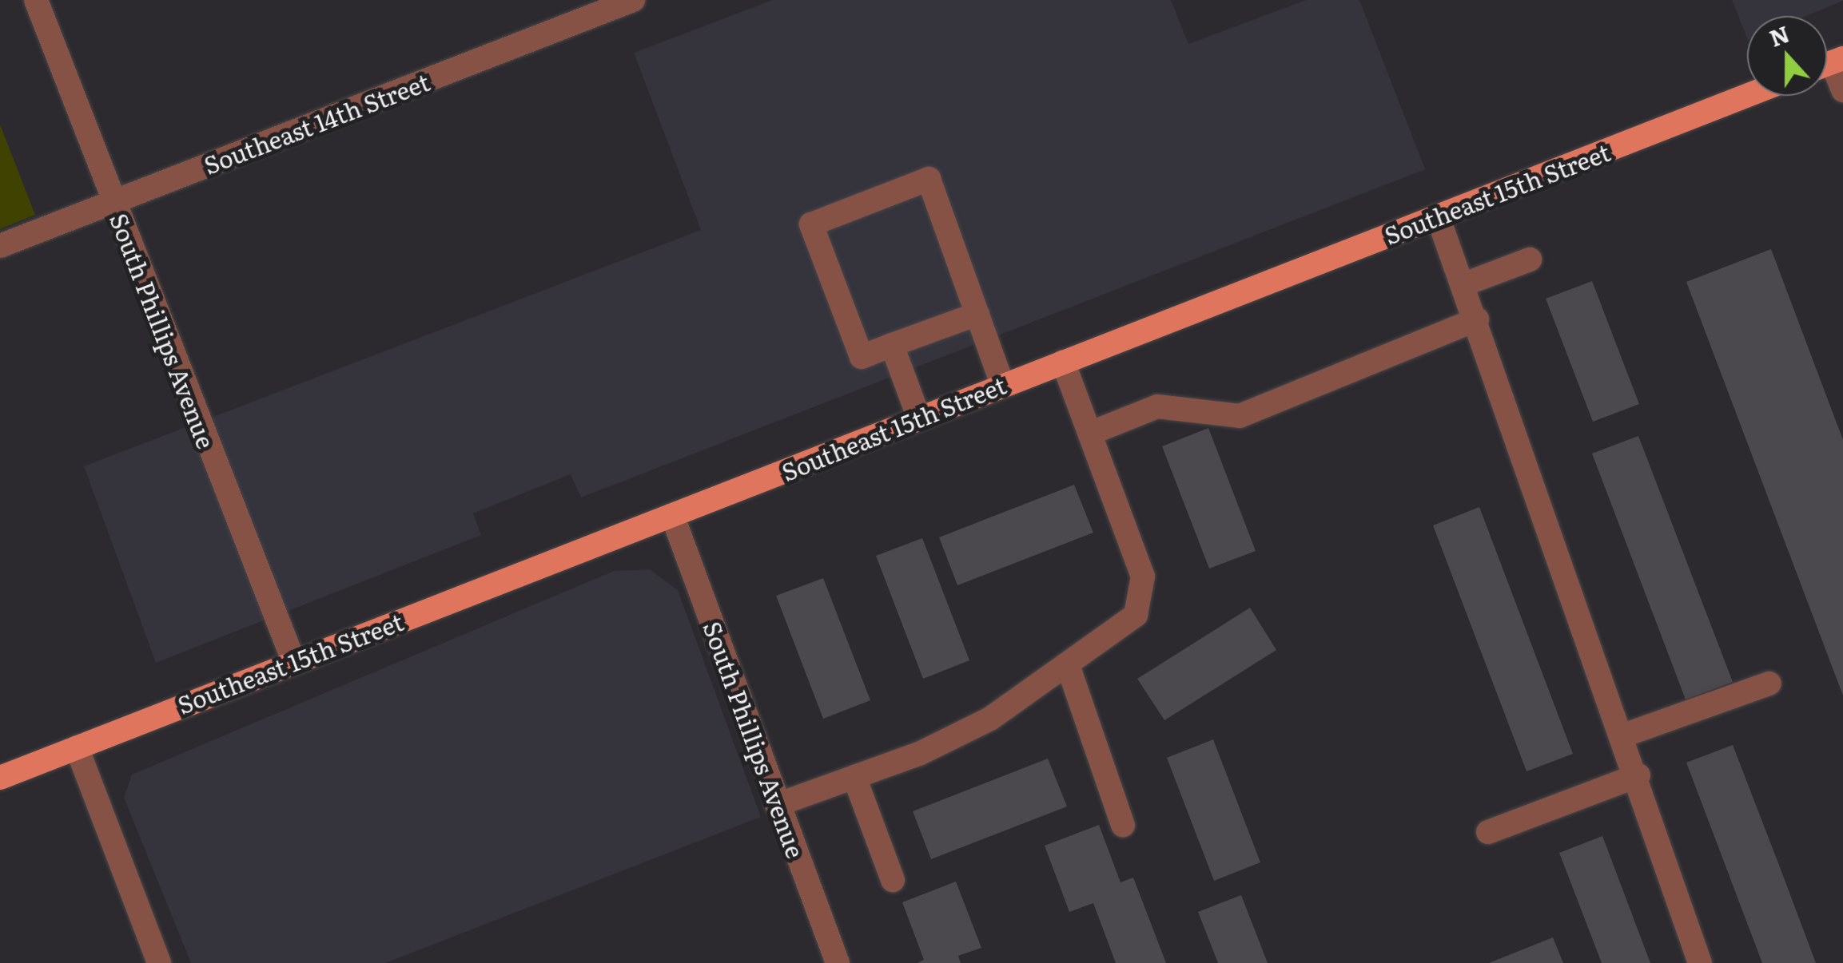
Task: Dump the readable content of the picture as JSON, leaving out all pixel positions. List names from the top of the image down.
{
  "streets": {
    "main road": ["Southeast 15th Street"],
    "street": ["Southeast 14th Street", "South Phillips Avenue"]
  },
  "crossings": [
    ["Southeast 14th Street", "South Phillips Avenue"],
    ["Southeast 15th Street", "South Phillips Avenue"]
  ],
  "north": "top"
}
